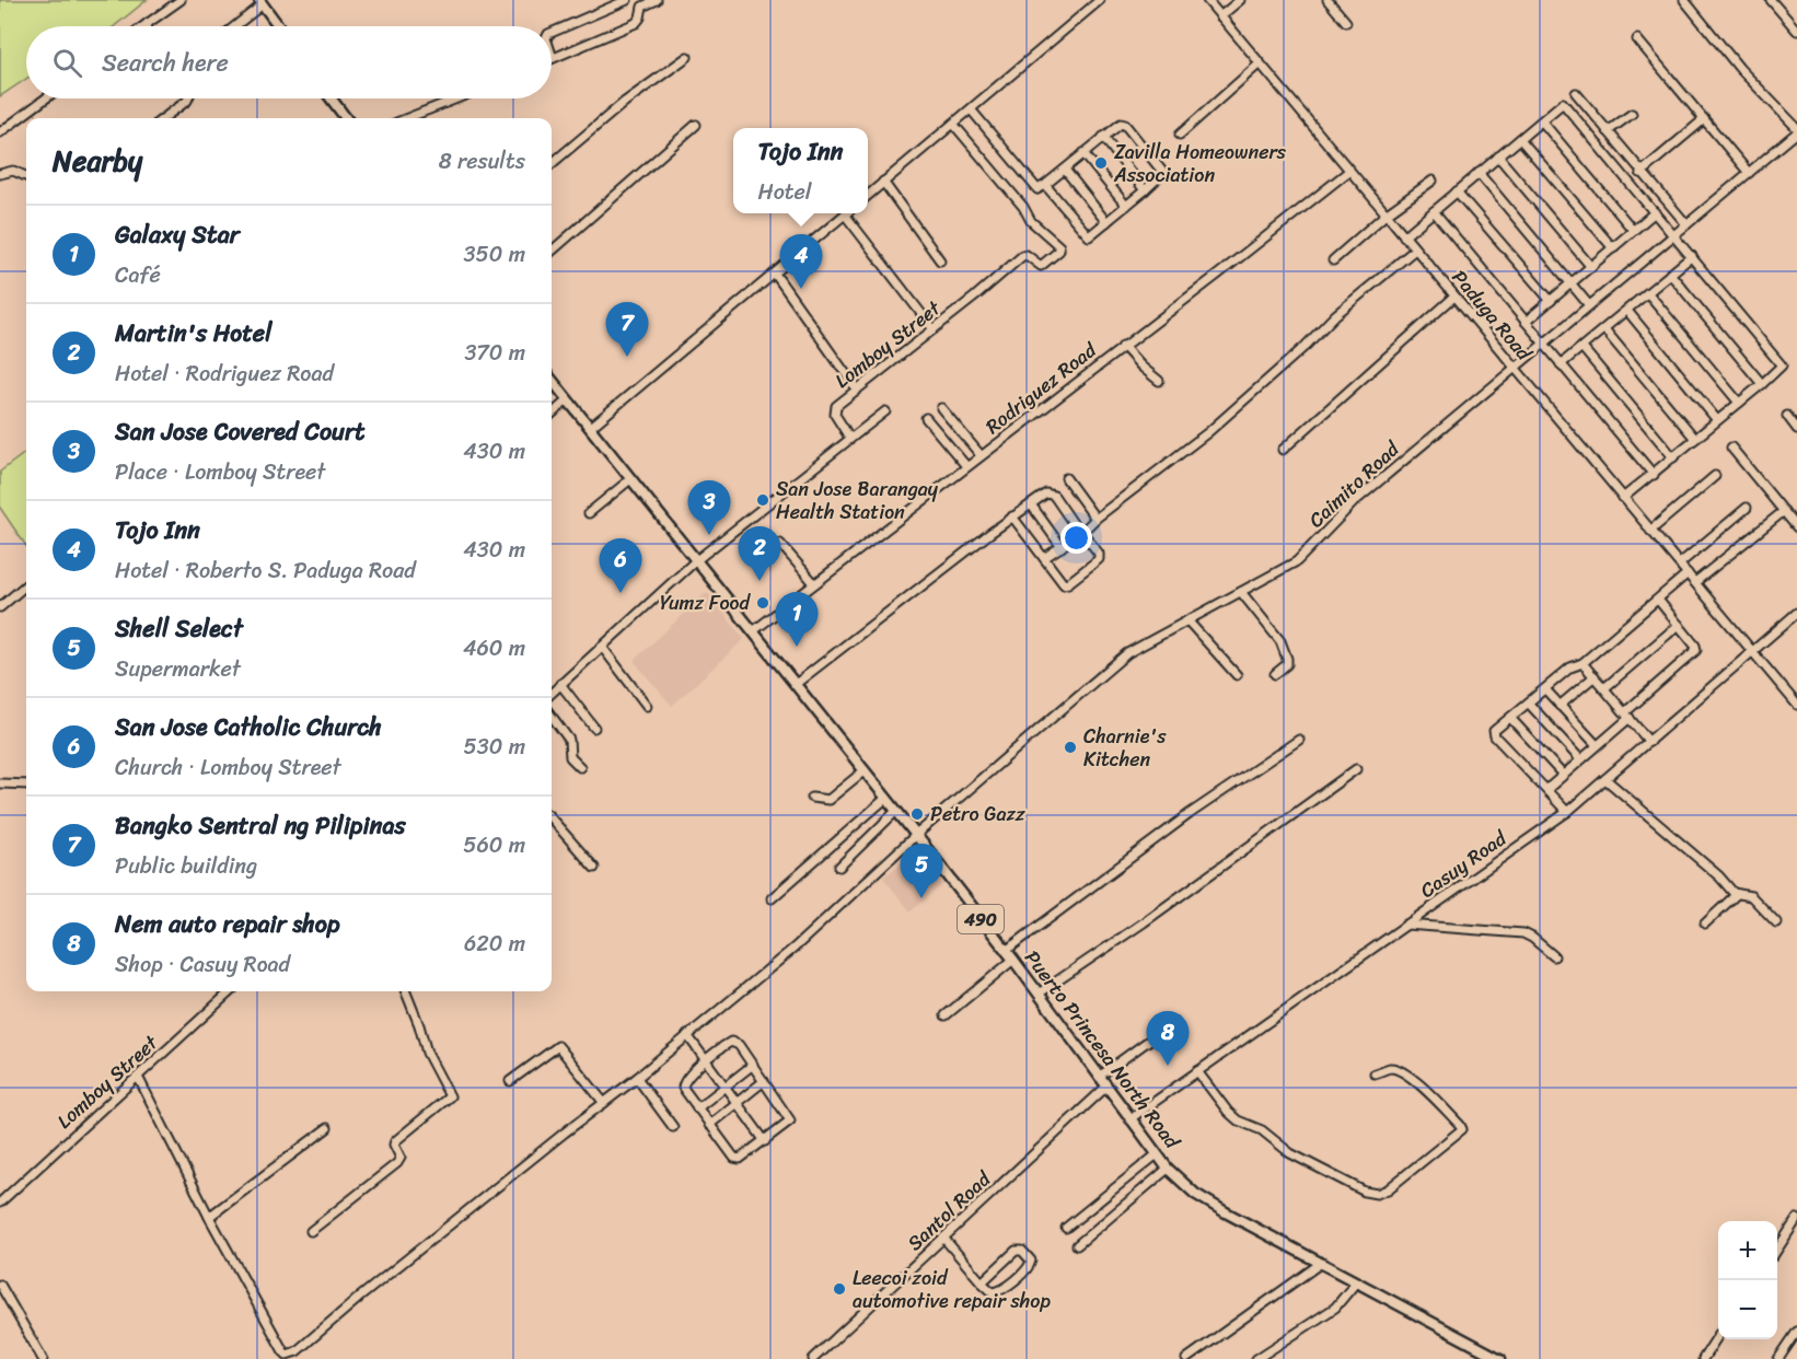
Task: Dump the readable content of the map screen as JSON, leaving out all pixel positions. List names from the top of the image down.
{
  "streets": {
    "main road": ["490", "Puerto Princesa North Road"],
    "street": [
      "Paduga Road",
      "Lomboy Street",
      "Rodriguez Road",
      "Caimito Road",
      "Casuy Road",
      "Santol Road"
    ]
  },
  "crossings": [
    ["Paduga Road", "Rodriguez Road"],
    ["Paduga Road", "Caimito Road"],
    ["Paduga Road", "Casuy Road"],
    ["Rodriguez Road", "Puerto Princesa North Road"],
    ["Caimito Road", "Puerto Princesa North Road"],
    ["Casuy Road", "Puerto Princesa North Road"],
    ["Puerto Princesa North Road", "Santol Road"]
  ],
  "places": [
    "Zavilla Homeowners Association",
    "San Jose Barangay Health Station",
    "Yumz Food",
    "Charnie's Kitchen",
    "Petro Gazz",
    "Leecoi zoid automotive repair shop"
  ],
  "page": {
    "search": "Search here",
    "heading": ["Nearby", "8 results"],
    "popup": ["Tojo Inn", "Hotel"],
    "list": [
      {
        "mark": "1",
        "name": "Galaxy Star",
        "note": "Café",
        "value": "350 m"
      },
      {
        "mark": "2",
        "name": "Martin's Hotel",
        "note": "Hotel · Rodriguez Road",
        "value": "370 m"
      },
      {
        "mark": "3",
        "name": "San Jose Covered Court",
        "note": "Place · Lomboy Street",
        "value": "430 m"
      },
      {
        "mark": "4",
        "name": "Tojo Inn",
        "note": "Hotel · Roberto S. Paduga Road",
        "value": "430 m"
      },
      {
        "mark": "5",
        "name": "Shell Select",
        "note": "Supermarket",
        "value": "460 m"
      },
      {
        "mark": "6",
        "name": "San Jose Catholic Church",
        "note": "Church · Lomboy Street",
        "value": "530 m"
      },
      {
        "mark": "7",
        "name": "Bangko Sentral ng Pilipinas",
        "note": "Public building",
        "value": "560 m"
      },
      {
        "mark": "8",
        "name": "Nem auto repair shop",
        "note": "Shop · Casuy Road",
        "value": "620 m"
      }
    ],
    "pins": [
      "4",
      "7",
      "3",
      "2",
      "6",
      "1",
      "5",
      "8"
    ],
    "map_buttons": ["+", "−"]
  }
}
